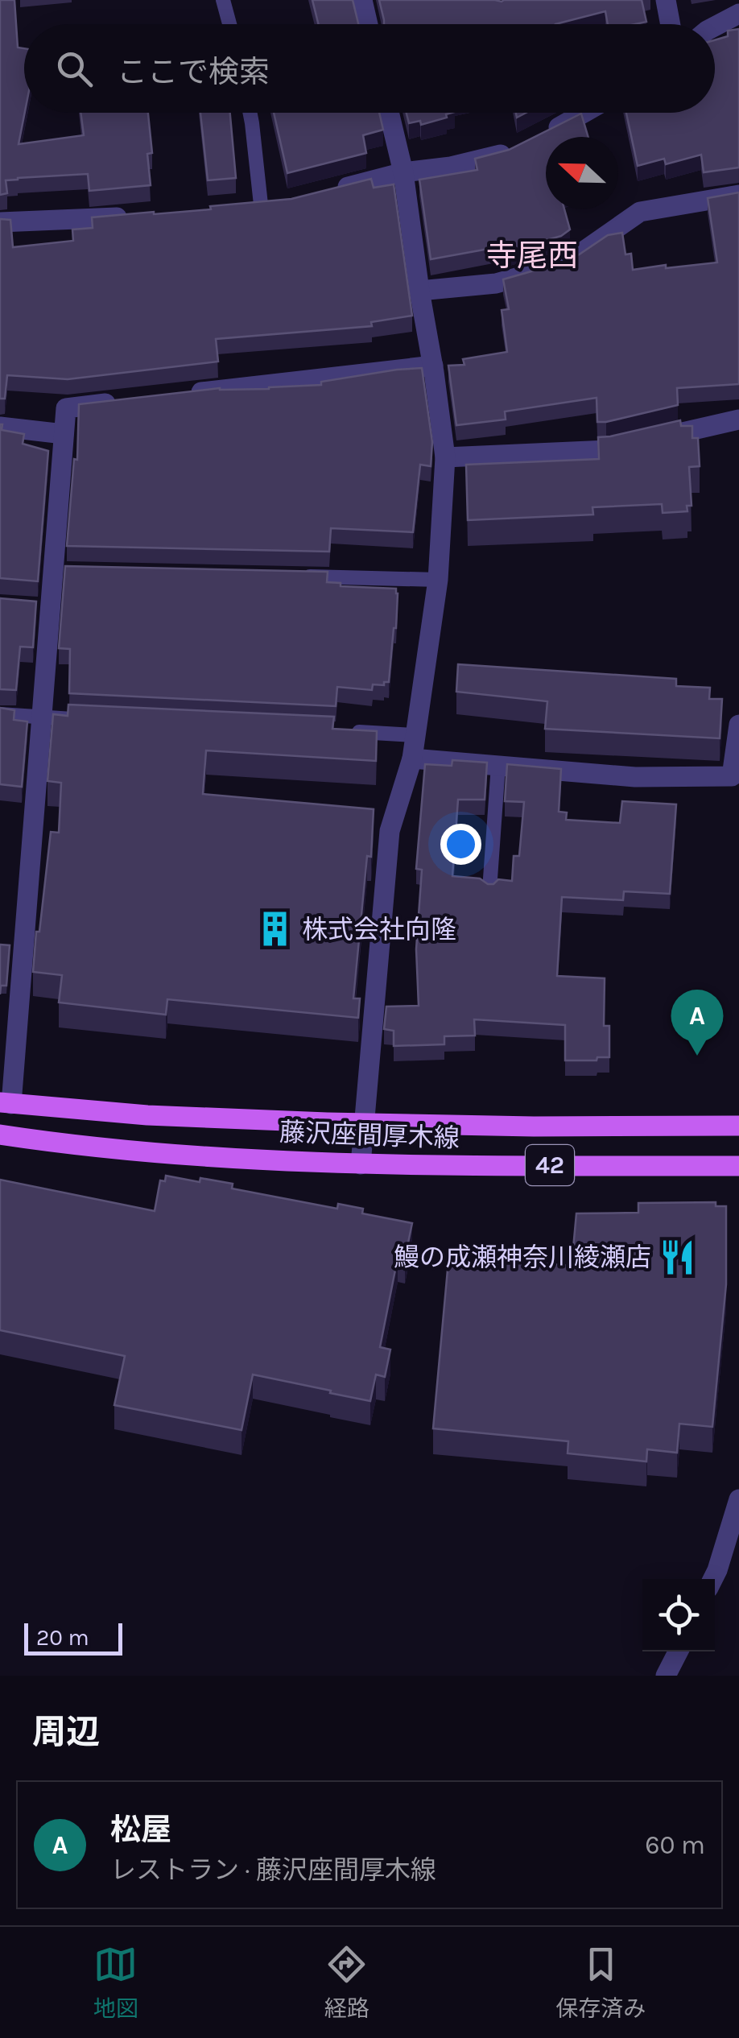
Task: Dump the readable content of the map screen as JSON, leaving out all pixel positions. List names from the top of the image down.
{
  "streets": {
    "main road": ["藤沢座間厚木線", "42"]
  },
  "districts": ["寺尾西"],
  "places": {
    "building": ["株式会社向隆"],
    "restaurant": ["鰻の成瀬神奈川綾瀬店"]
  },
  "scale_bar": "20 m",
  "north": "left",
  "page": {
    "search": "ここで検索",
    "pins": "A",
    "scale": "20 m",
    "heading": "周辺",
    "list": [
      {
        "mark": "A",
        "name": "松屋",
        "note": "レストラン · 藤沢座間厚木線",
        "value": "60 m"
      }
    ],
    "nav": ["地図", "経路", "保存済み"]
  }
}
